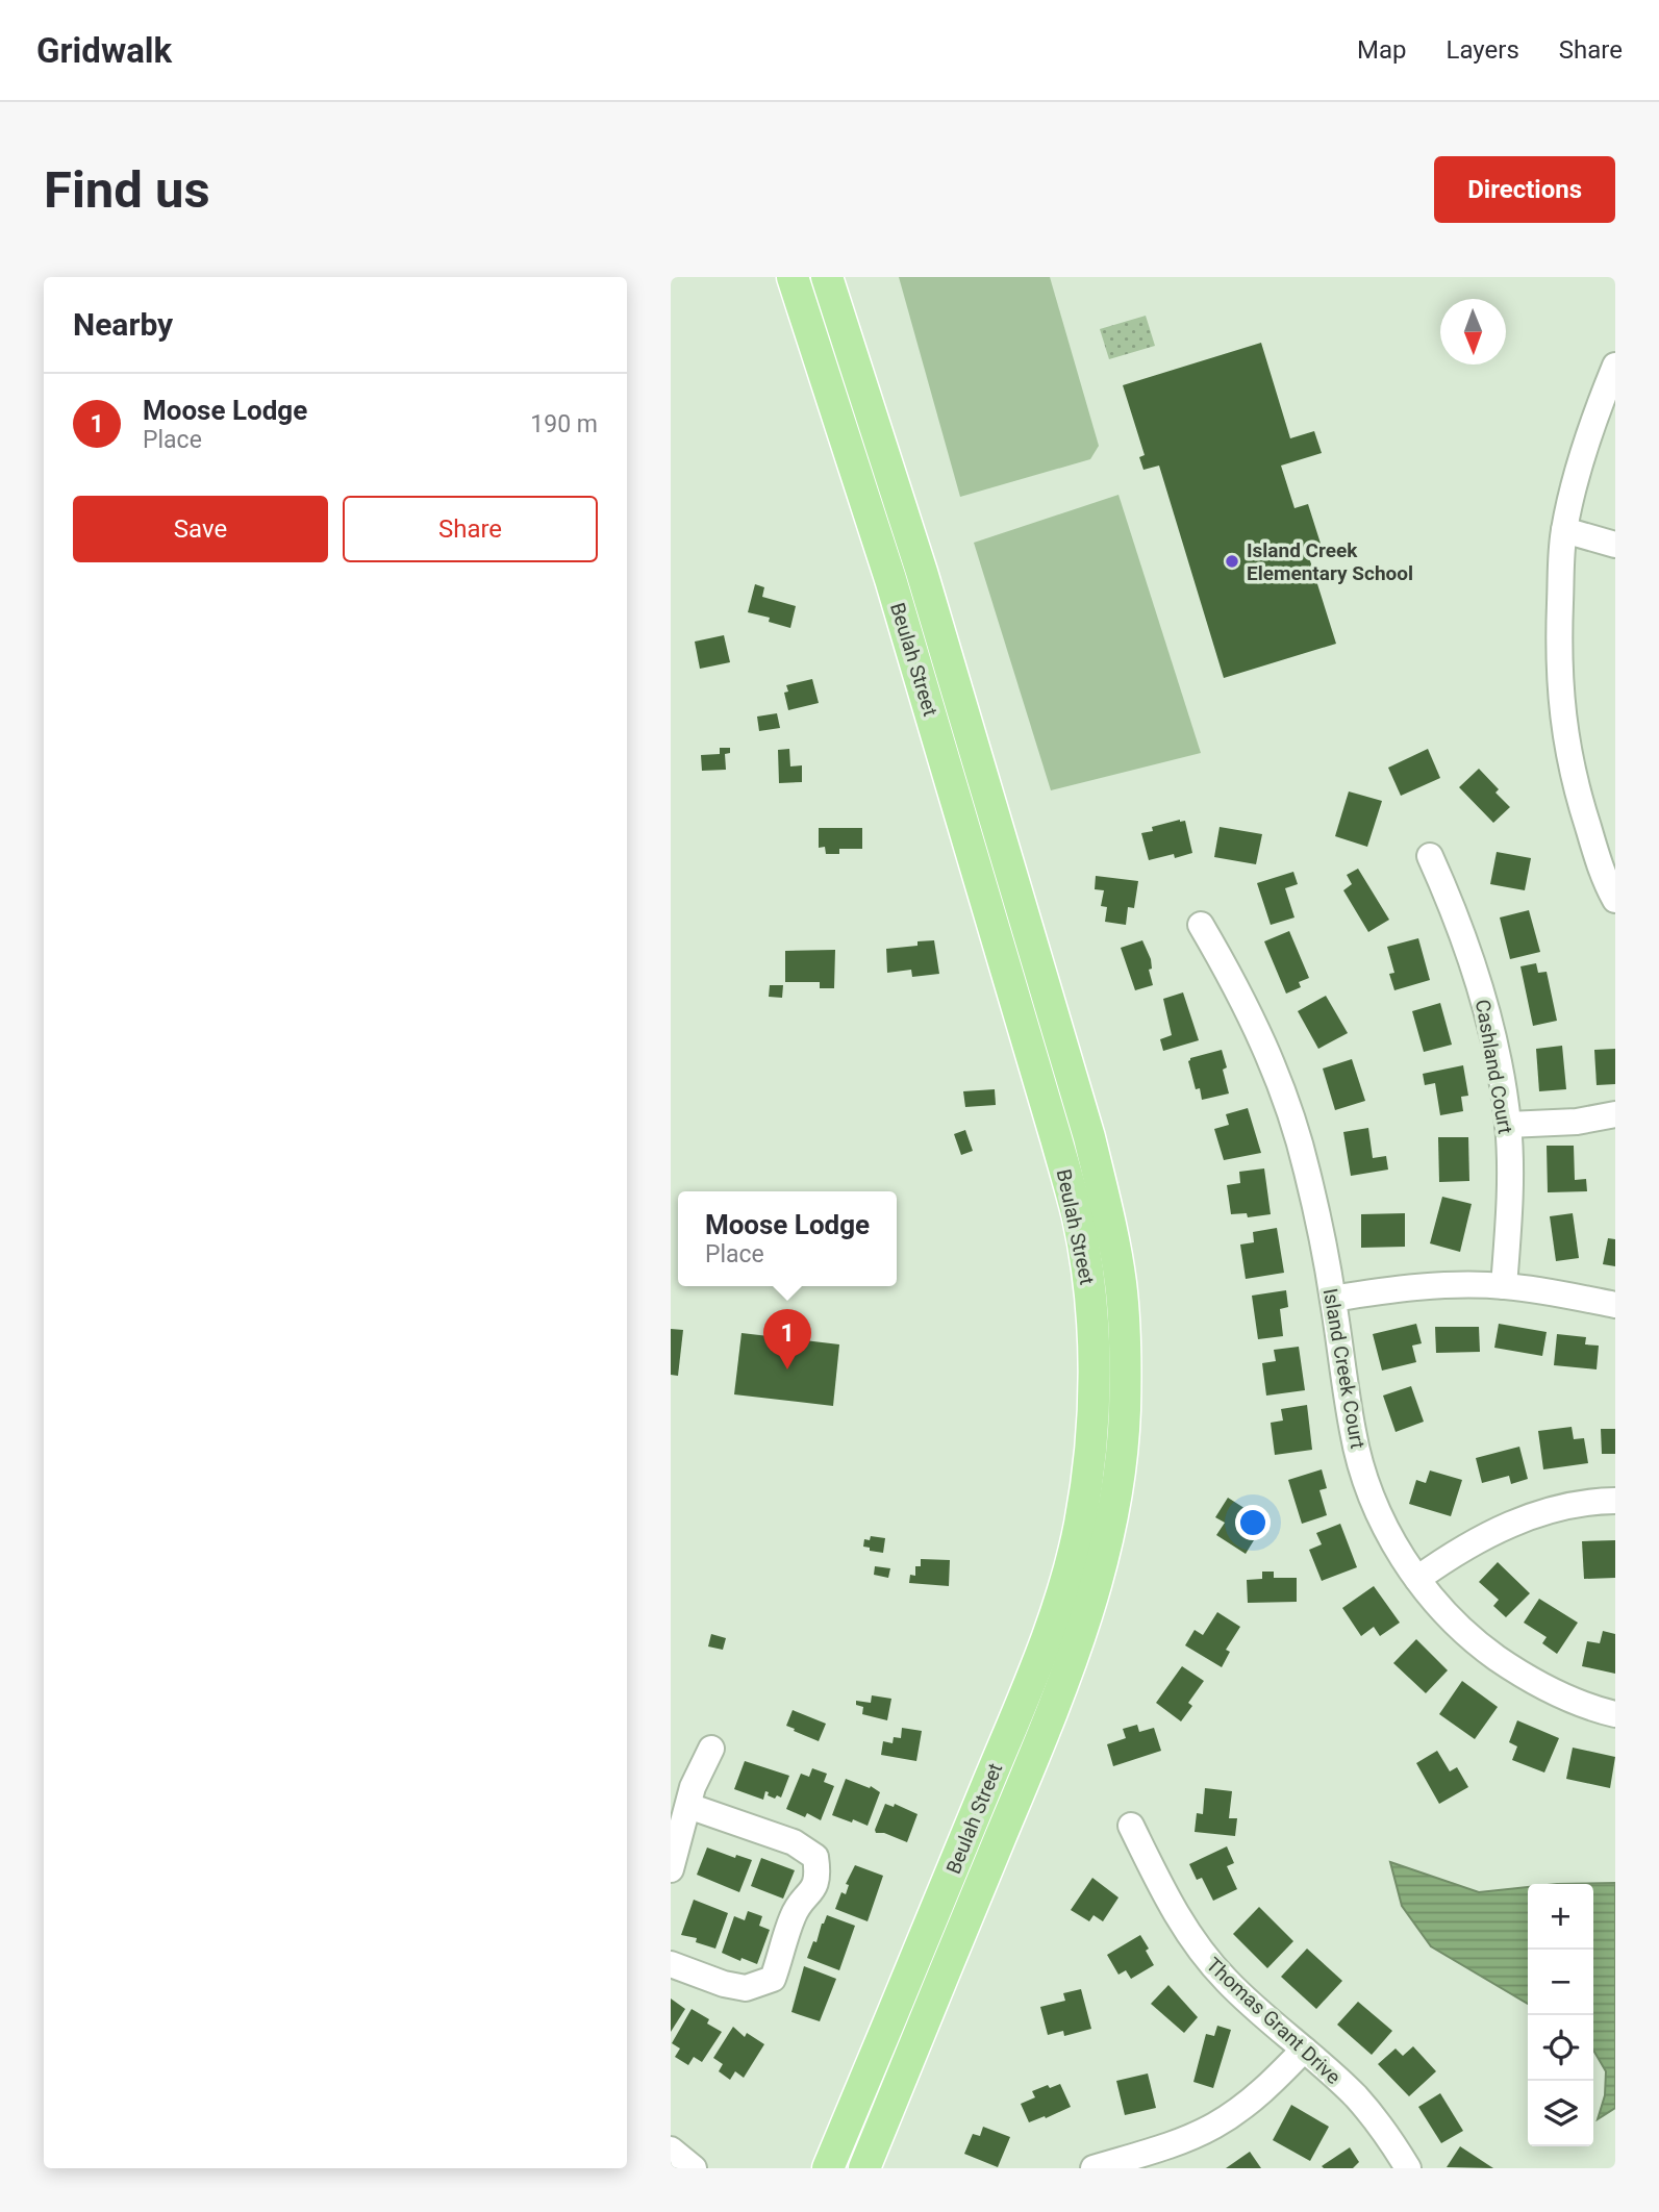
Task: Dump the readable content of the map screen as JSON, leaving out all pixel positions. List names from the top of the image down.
{
  "streets": {
    "main road": ["Beulah Street"],
    "street": ["Cashland Court", "Island Creek Court", "Thomas Grant Drive"]
  },
  "places": ["Island Creek Elementary School"],
  "north": "bottom",
  "page": {
    "header": "Gridwalk",
    "nav": ["Map", "Layers", "Share"],
    "buttons": [
      "Directions",
      ["Save", "Share"]
    ],
    "title": "Find us",
    "heading": "Nearby",
    "list": [
      {
        "mark": "1",
        "name": "Moose Lodge",
        "note": "Place",
        "value": "190 m"
      }
    ],
    "popup": ["Moose Lodge", "Place"],
    "pins": "1",
    "map_buttons": ["+", "−"]
  }
}
